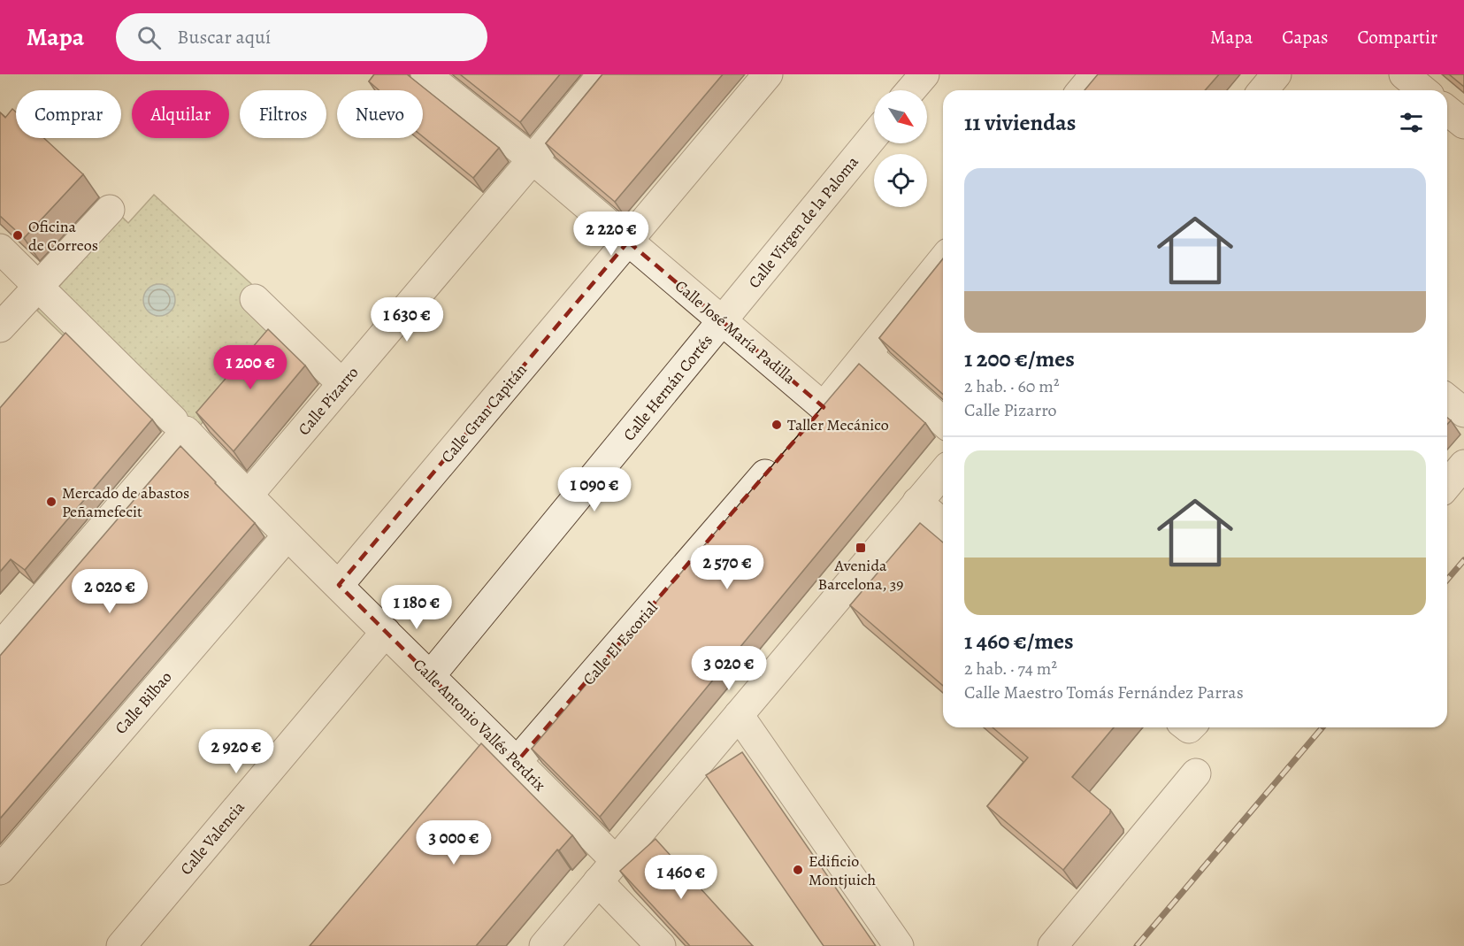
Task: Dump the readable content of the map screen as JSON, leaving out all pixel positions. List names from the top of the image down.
{
  "streets": {
    "street": [
      "Calle Virgen de la Paloma",
      "Calle José María Padilla",
      "Calle Hernán Cortés",
      "Calle Pizarro",
      "Calle Gran Capitán",
      "Calle El Escorial",
      "Calle Bilbao",
      "Calle Antonio Vallés Perdrix",
      "Calle Valencia"
    ]
  },
  "crossings": [
    ["Calle Virgen de la Paloma", "Calle José María Padilla"],
    ["Calle Virgen de la Paloma", "Calle Hernán Cortés"],
    ["Calle José María Padilla", "Calle Hernán Cortés"],
    ["Calle José María Padilla", "Calle Pizarro"],
    ["Calle José María Padilla", "Calle Gran Capitán"],
    ["Calle Hernán Cortés", "Calle Antonio Vallés Perdrix"],
    ["Calle Pizarro", "Calle Antonio Vallés Perdrix"],
    ["Calle Gran Capitán", "Calle Antonio Vallés Perdrix"],
    ["Calle El Escorial", "Calle Antonio Vallés Perdrix"],
    ["Calle Bilbao", "Calle Antonio Vallés Perdrix"],
    ["Calle Antonio Vallés Perdrix", "Calle Valencia"]
  ],
  "places": {
    "other": [
      "Oficina de Correos",
      "Taller Mecánico",
      "Mercado de abastos Peñamefecit",
      "Edificio Montjuich"
    ],
    "transit": ["Avenida Barcelona, 39"]
  },
  "north": "bottom right",
  "page": {
    "header": "Mapa",
    "search": "Buscar aquí",
    "nav": ["Mapa", "Capas", "Compartir"],
    "chip": [
      "Comprar",
      "Alquilar",
      "Filtros",
      "Nuevo"
    ],
    "heading": "11 viviendas",
    "list": [
      {
        "name": "1 200 €/mes",
        "note": "2 hab. · 60 m² · Calle Pizarro"
      },
      {
        "name": "1 460 €/mes",
        "note": "2 hab. · 74 m² · Calle Maestro Tomás Fernández Parras"
      }
    ],
    "price": [
      "2 220 €",
      "1 630 €",
      "1 200 €",
      "1 090 €",
      "2 570 €",
      "2 020 €",
      "1 180 €",
      "3 020 €",
      "2 920 €",
      "3 000 €",
      "1 460 €"
    ]
  }
}
